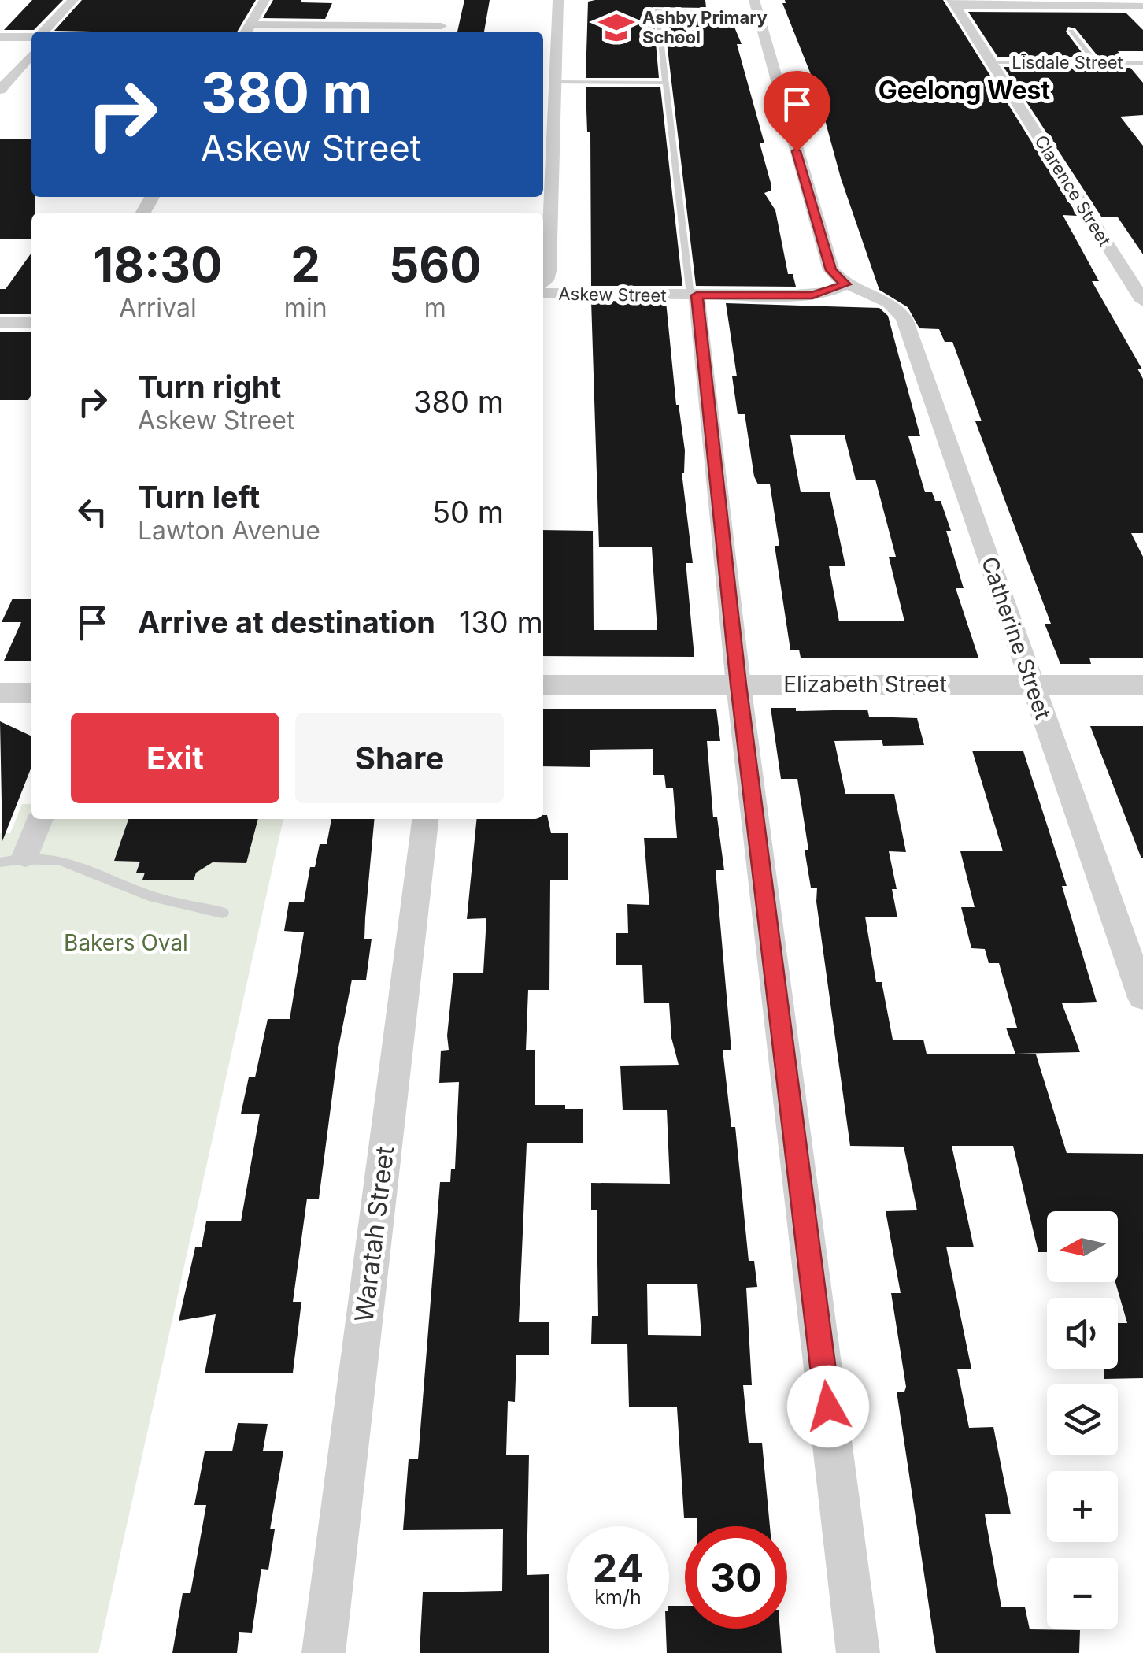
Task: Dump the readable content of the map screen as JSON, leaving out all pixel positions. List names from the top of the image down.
{
  "streets": {
    "street": [
      "Clarence Street",
      "Askew Street",
      "Catherine Street",
      "Elizabeth Street",
      "Waratah Street"
    ],
    "lane": ["Lisdale Street"]
  },
  "crossings": [
    ["Lisdale Street", "Clarence Street"],
    ["Askew Street", "Catherine Street"],
    ["Catherine Street", "Elizabeth Street"]
  ],
  "districts": ["Geelong West"],
  "parks": ["Bakers Oval"],
  "places": {
    "school or university": ["Ashby Primary School"]
  },
  "north": "left",
  "page": {
    "turn": ["380 m", "Askew Street"],
    "eta": [
      "18:30",
      "Arrival",
      "2",
      "min",
      "560",
      "m"
    ],
    "list": [
      {
        "name": "Turn right",
        "note": "Askew Street",
        "value": "380 m"
      },
      {
        "name": "Turn left",
        "note": "Lawton Avenue",
        "value": "50 m"
      },
      {
        "name": "Arrive at destination",
        "value": "130 m"
      }
    ],
    "buttons": ["Exit", "Share"],
    "map_buttons": ["+", "−"],
    "speed": "24 km/h",
    "limit": "30"
  }
}
